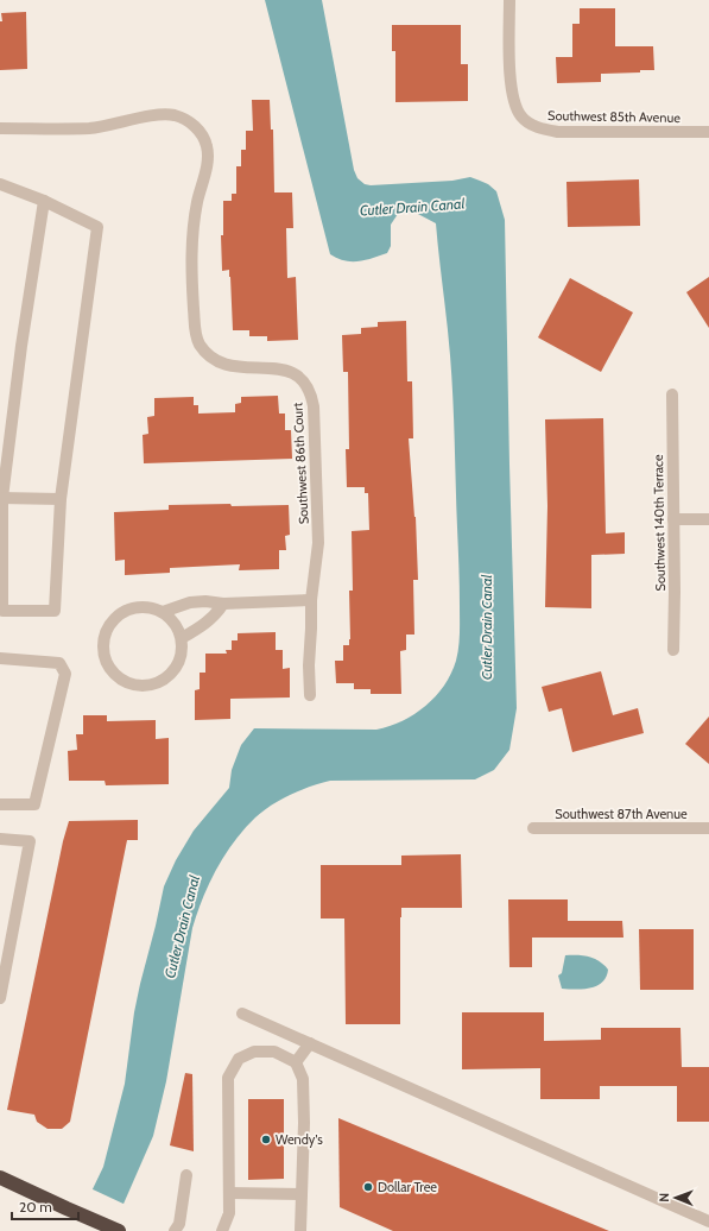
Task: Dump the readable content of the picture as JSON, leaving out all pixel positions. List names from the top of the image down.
{
  "streets": {
    "street": [
      "Southwest 85th Avenue",
      "Southwest 86th Court",
      "Southwest 140th Terrace",
      "Southwest 87th Avenue"
    ]
  },
  "water": ["Cutler Drain Canal"],
  "places": ["Wendy's", "Dollar Tree"],
  "scale_bar": "20 m",
  "north": "left"
}
